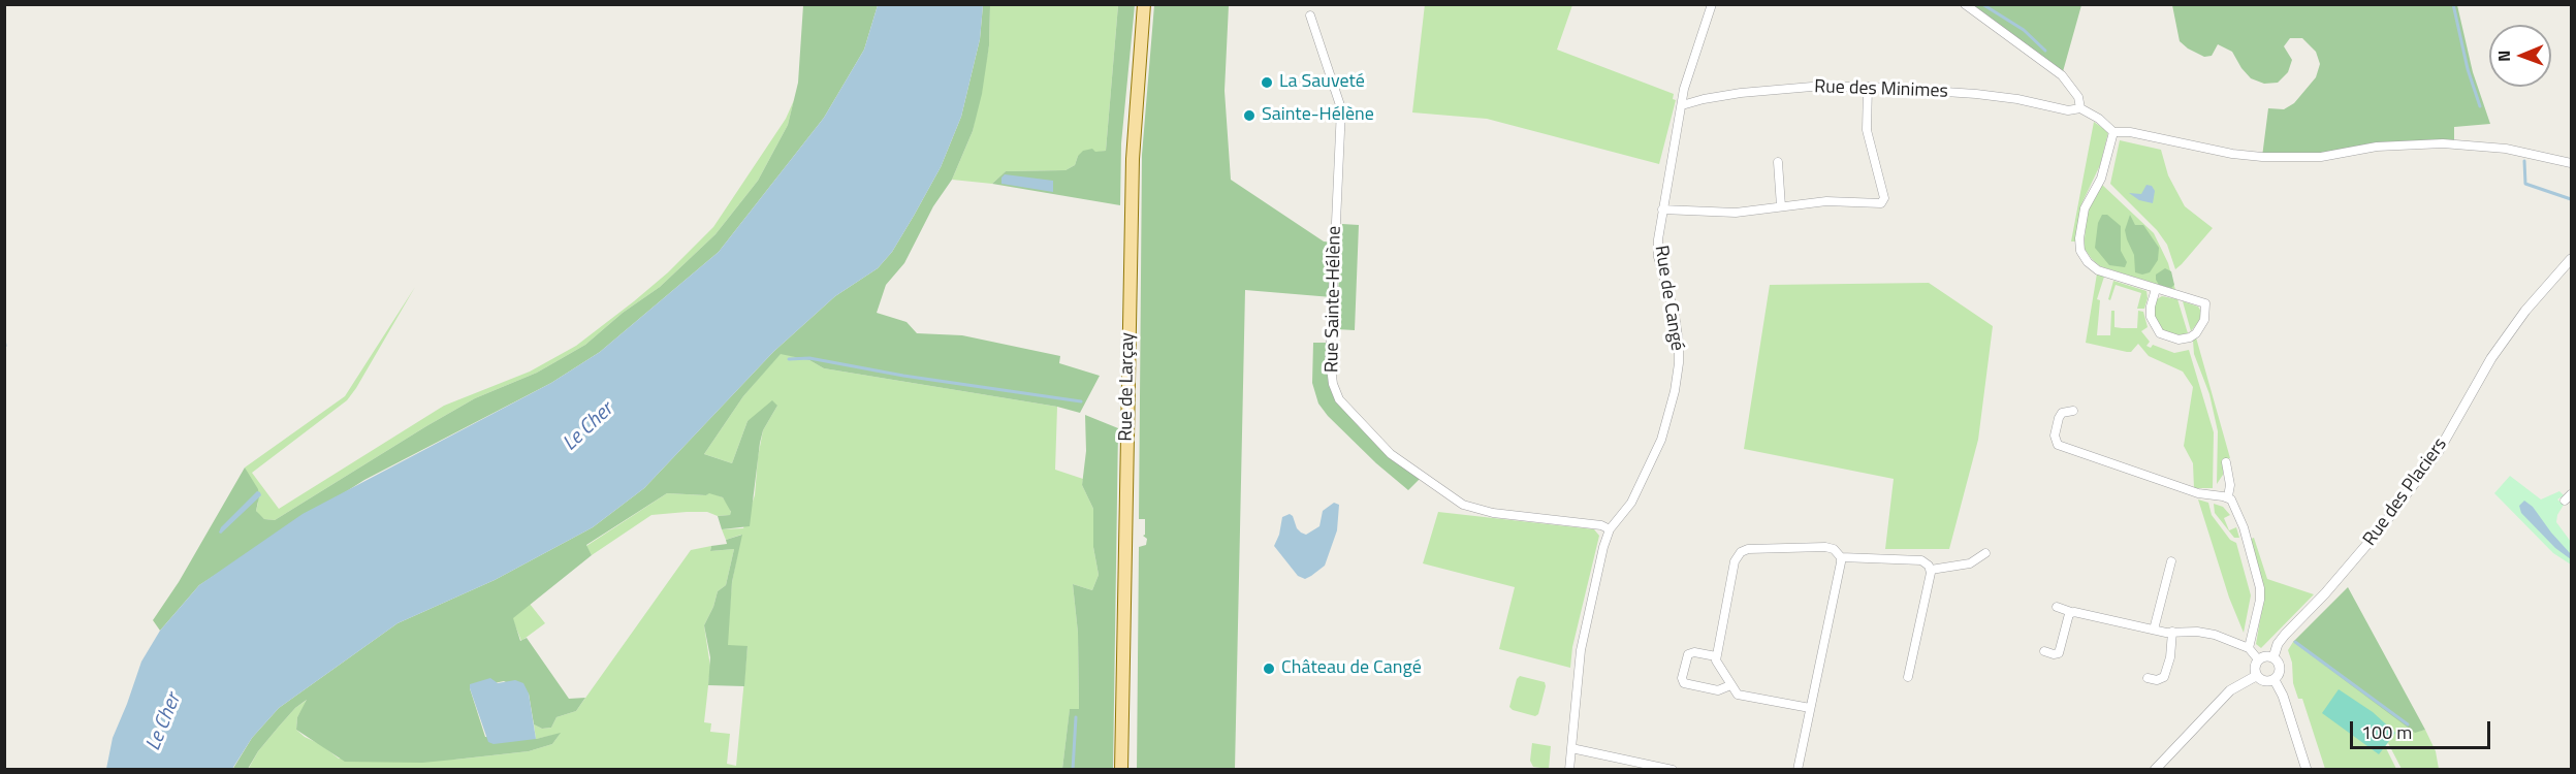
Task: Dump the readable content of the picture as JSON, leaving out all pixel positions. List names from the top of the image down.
{
  "streets": {
    "main road": ["Rue de Larçay"],
    "street": [
      "Rue des Minimes",
      "Rue de Cangé",
      "Rue Sainte-Hélène",
      "Rue des Placiers"
    ]
  },
  "crossings": [
    ["Rue des Minimes", "Rue de Cangé"],
    ["Rue de Cangé", "Rue Sainte-Hélène"]
  ],
  "water": ["Le Cher"],
  "places": ["La Sauveté", "Sainte-Hélène", "Château de Cangé"],
  "scale_bar": "100 m",
  "north": "left"
}
